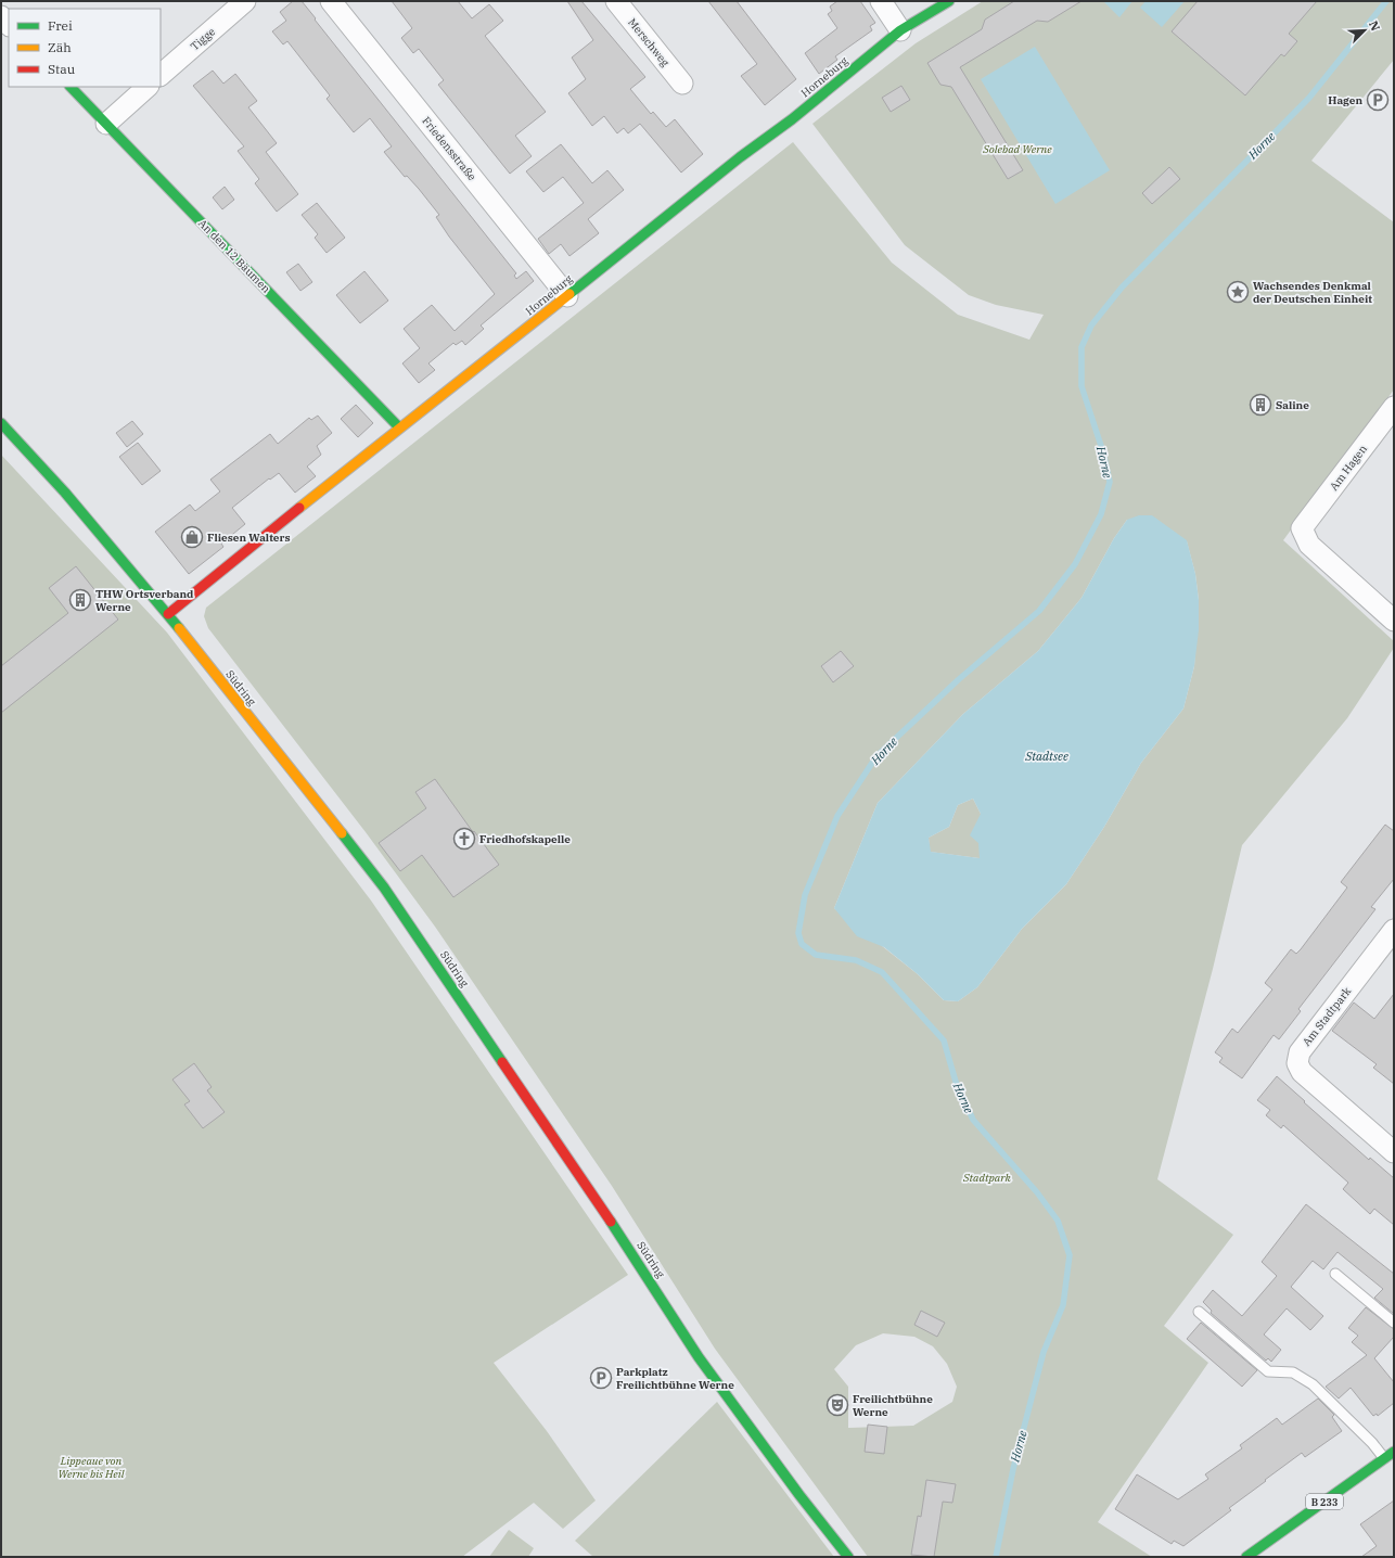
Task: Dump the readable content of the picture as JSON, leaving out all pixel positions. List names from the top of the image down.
{
  "streets": {
    "street": [
      "Tigge",
      "Merschweg",
      "Horneburg",
      "Friedensstraße",
      "An den 12 Bäumen",
      "Am Hagen",
      "Südring",
      "Am Stadtpark",
      "B 233"
    ]
  },
  "crossings": [
    ["Horneburg", "Friedensstraße"],
    ["Horneburg", "An den 12 Bäumen"],
    ["Horneburg", "Südring"]
  ],
  "water": ["Horne", "Stadtsee"],
  "parks": ["Solebad Werne", "Stadtpark", "Lippeaue von Werne bis Heil"],
  "places": {
    "parking": ["Hagen", "Parkplatz Freilichtbühne Werne"],
    "place": ["Wachsendes Denkmal der Deutschen Einheit"],
    "building": ["Saline", "THW Ortsverband Werne"],
    "shop": ["Fliesen Walters"],
    "church": ["Friedhofskapelle"],
    "theatre": ["Freilichtbühne Werne"]
  },
  "legend": ["Frei", "Zäh", "Stau"],
  "north": "top right"
}
